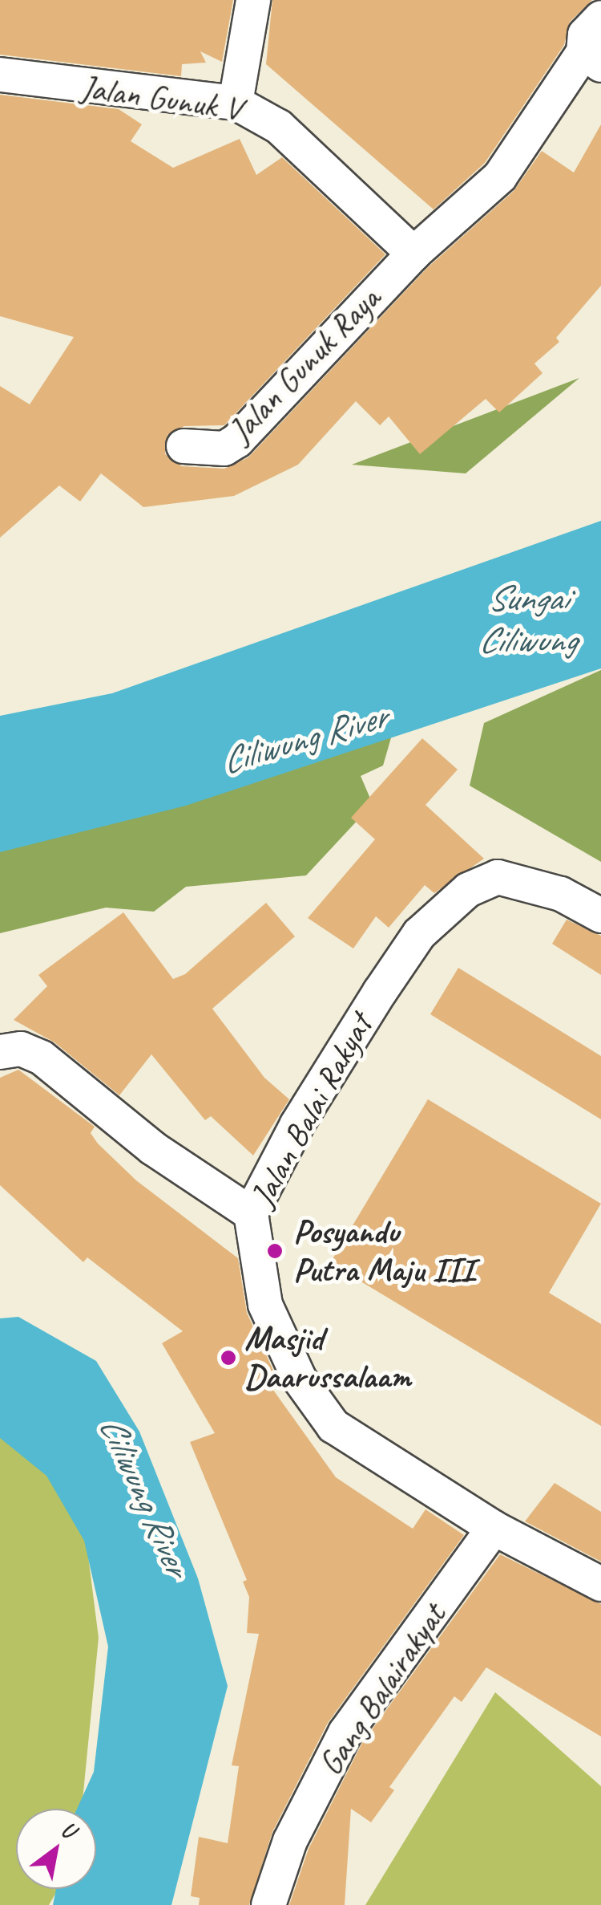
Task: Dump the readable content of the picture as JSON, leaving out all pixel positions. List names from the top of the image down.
{
  "streets": {
    "street": [
      "Jalan Gunuk V",
      "Jalan Gunuk Raya",
      "Jalan Balai Rakyat",
      "Gang Balairakyat"
    ]
  },
  "crossings": [
    ["Jalan Gunuk V", "Jalan Gunuk Raya"],
    ["Jalan Balai Rakyat", "Gang Balairakyat"]
  ],
  "water": ["Sungai Ciliwung", "Ciliwung River"],
  "places": ["Posyandu Putra Maju III", "Masjid Daarussalaam"],
  "north": "top right"
}
